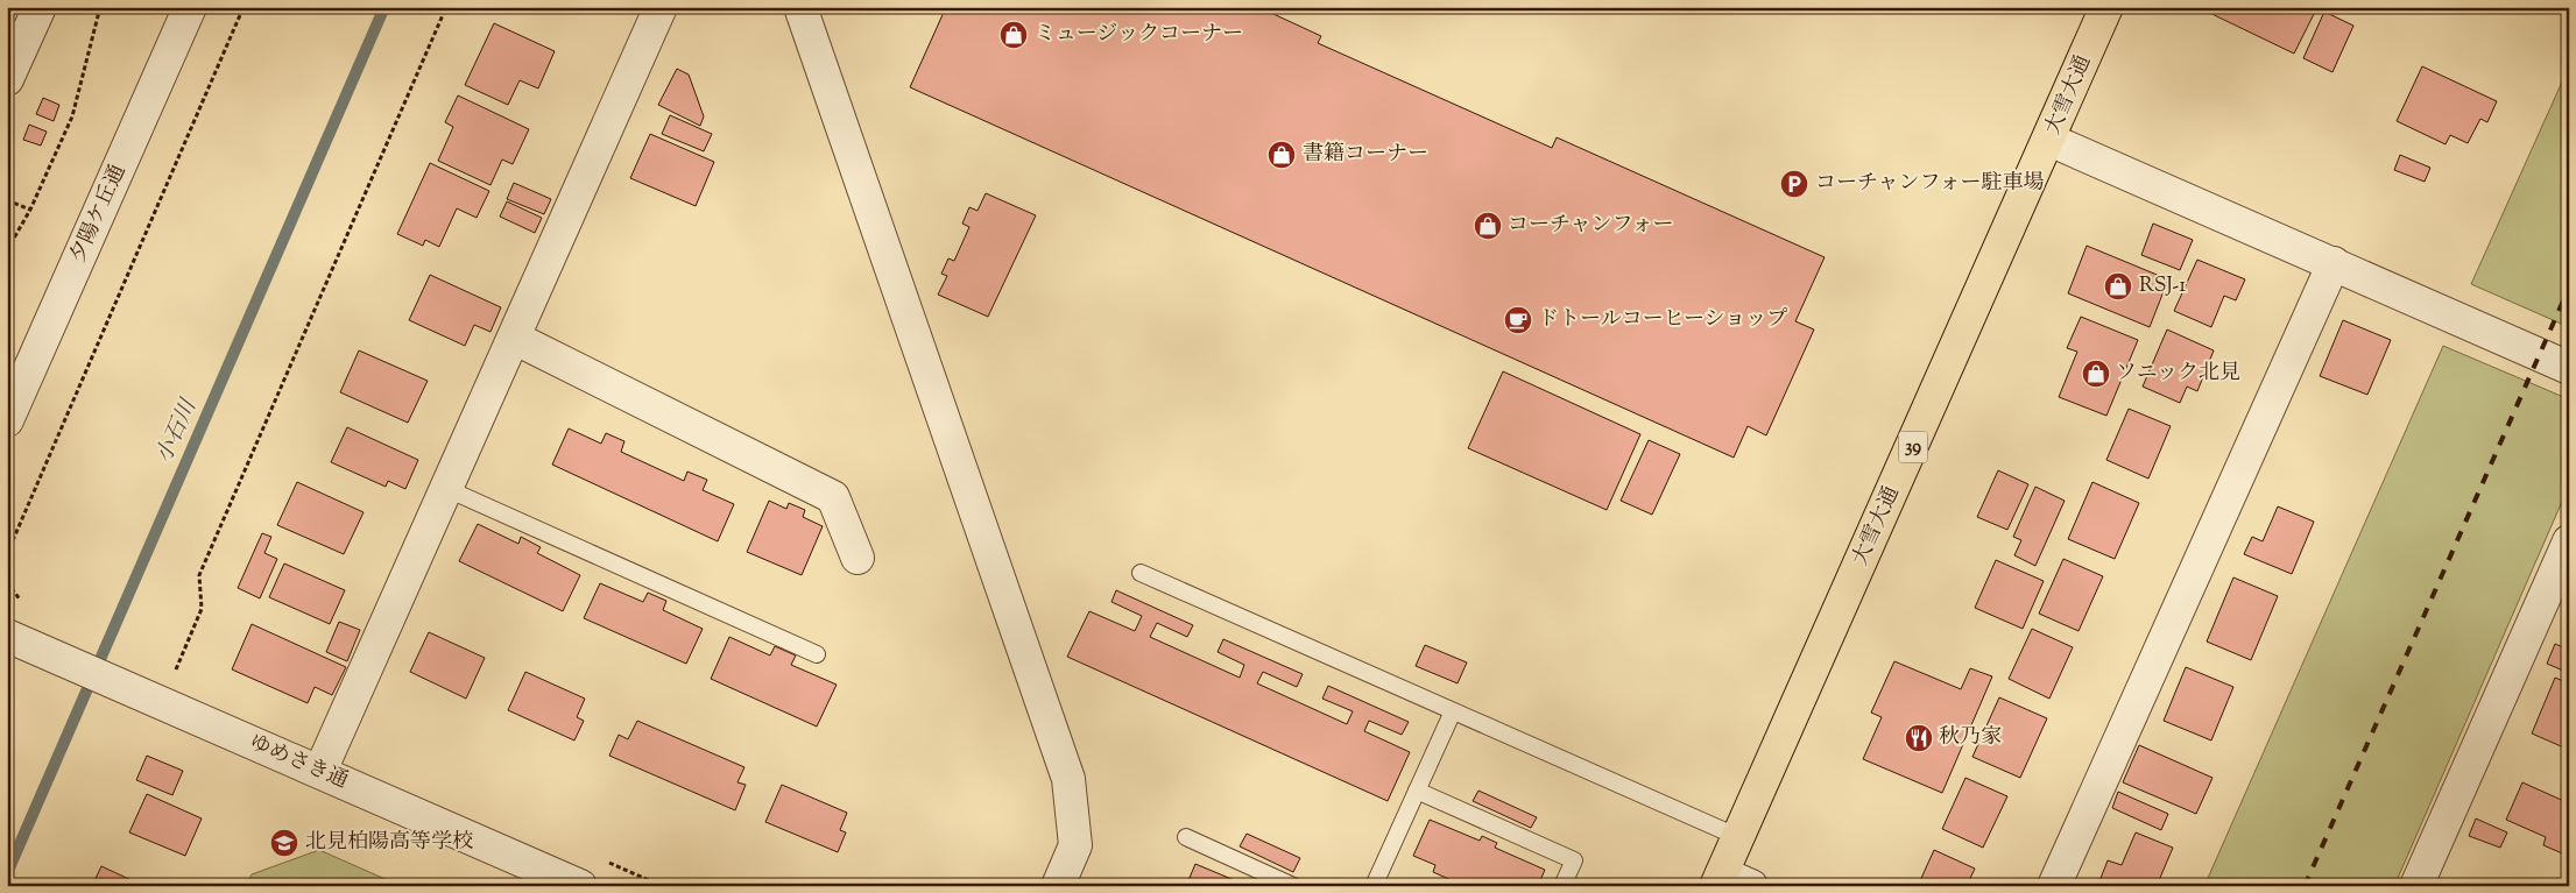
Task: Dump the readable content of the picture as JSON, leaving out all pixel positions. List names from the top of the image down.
{
  "streets": {
    "highway": ["大雪大通", "39"],
    "street": ["夕陽ケ丘通", "ゆめさき通"]
  },
  "water": ["小石川"],
  "places": {
    "shop": [
      "ミュージックコーナー",
      "書籍コーナー",
      "コーチャンフォー",
      "RSJ-1",
      "ソニック北見"
    ],
    "parking": ["コーチャンフォー駐車場"],
    "cafe": ["ドトールコーヒーショップ"],
    "restaurant": ["秋乃家"],
    "school or university": ["北見柏陽高等学校"]
  }
}
